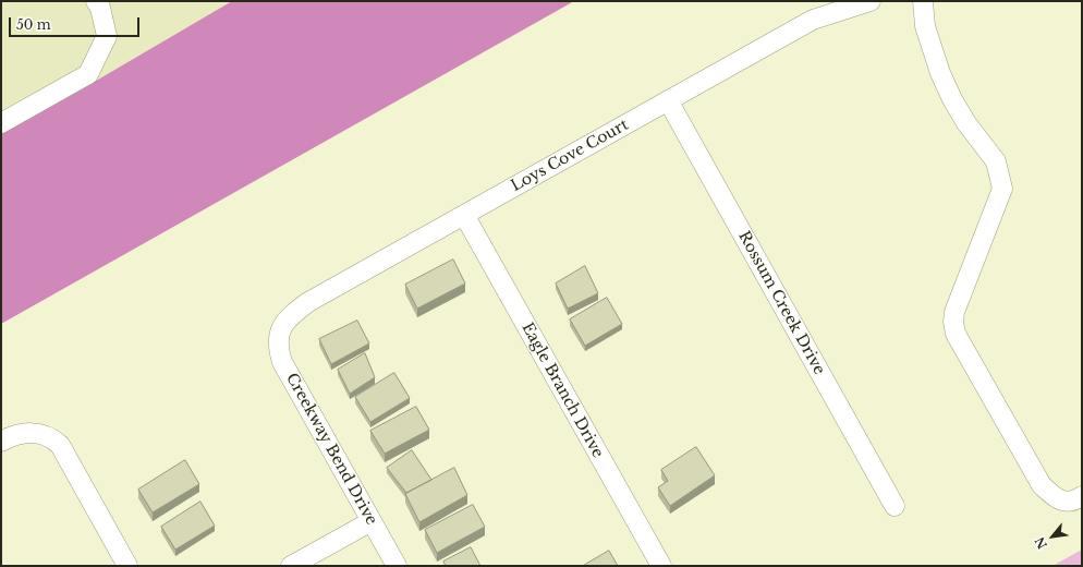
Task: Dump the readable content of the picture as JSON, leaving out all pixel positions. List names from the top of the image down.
{
  "streets": {
    "street": [
      "Loys Cove Court",
      "Rossum Creek Drive",
      "Eagle Branch Drive",
      "Creekway Bend Drive"
    ]
  },
  "crossings": [
    ["Loys Cove Court", "Rossum Creek Drive"],
    ["Loys Cove Court", "Eagle Branch Drive"],
    ["Loys Cove Court", "Creekway Bend Drive"]
  ],
  "scale_bar": "50 m",
  "north": "bottom left"
}
